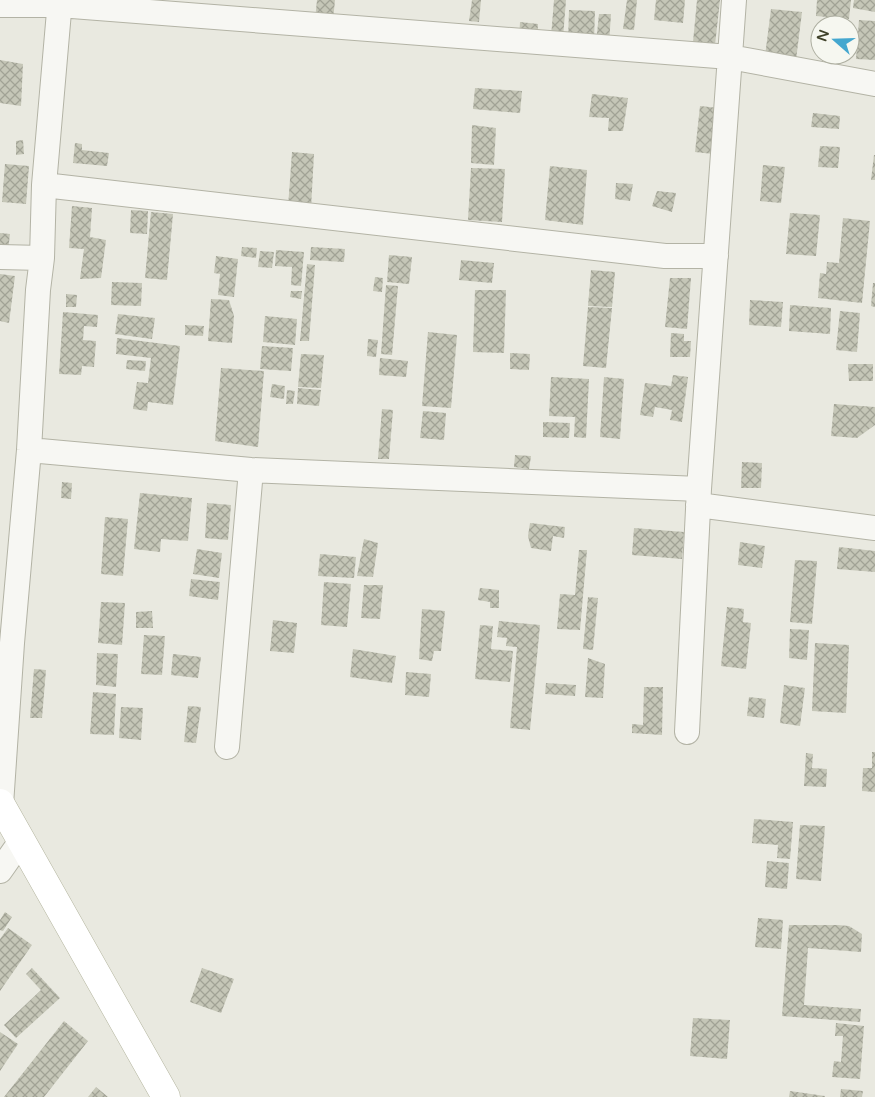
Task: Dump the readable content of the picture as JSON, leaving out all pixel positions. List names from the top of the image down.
{
  "north": "left"
}
